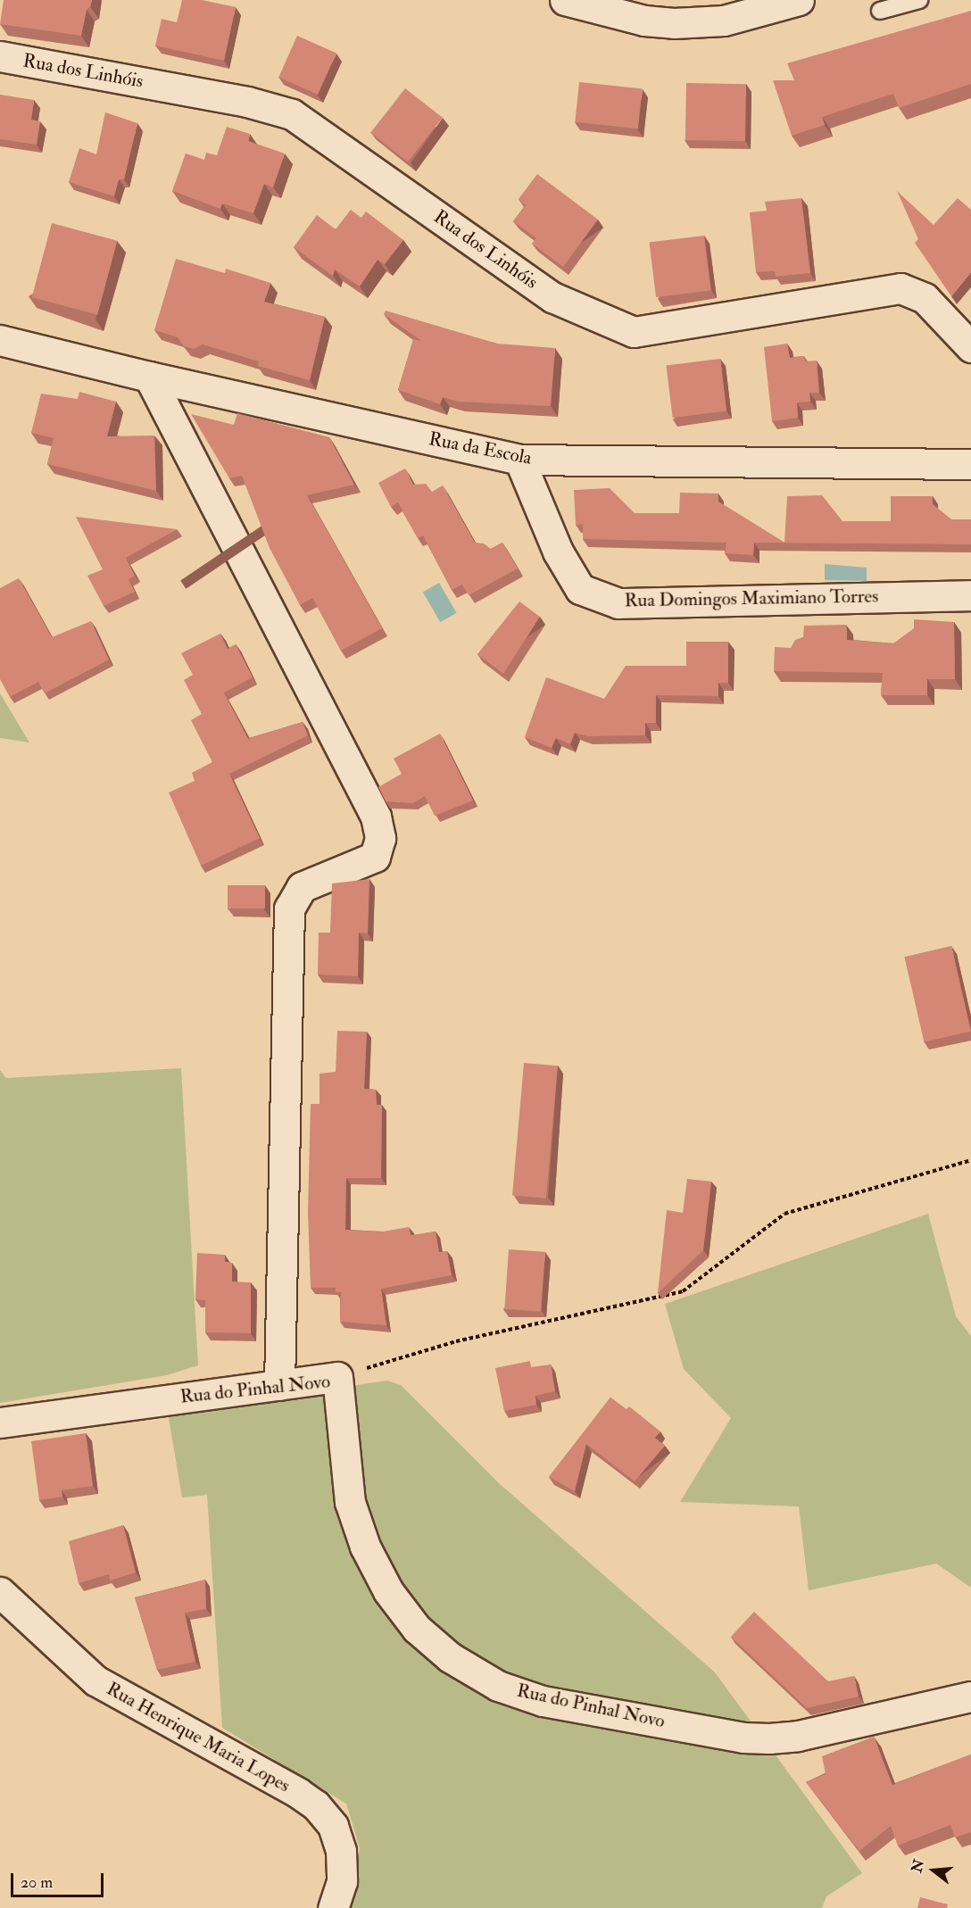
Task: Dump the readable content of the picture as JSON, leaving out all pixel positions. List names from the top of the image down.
{
  "streets": {
    "street": [
      "Rua dos Linhóis",
      "Rua da Escola",
      "Rua Domingos Maximiano Torres",
      "Rua do Pinhal Novo",
      "Rua Henrique Maria Lopes"
    ]
  },
  "crossings": [
    ["Rua da Escola", "Rua Domingos Maximiano Torres"]
  ],
  "scale_bar": "20 m",
  "north": "left"
}
